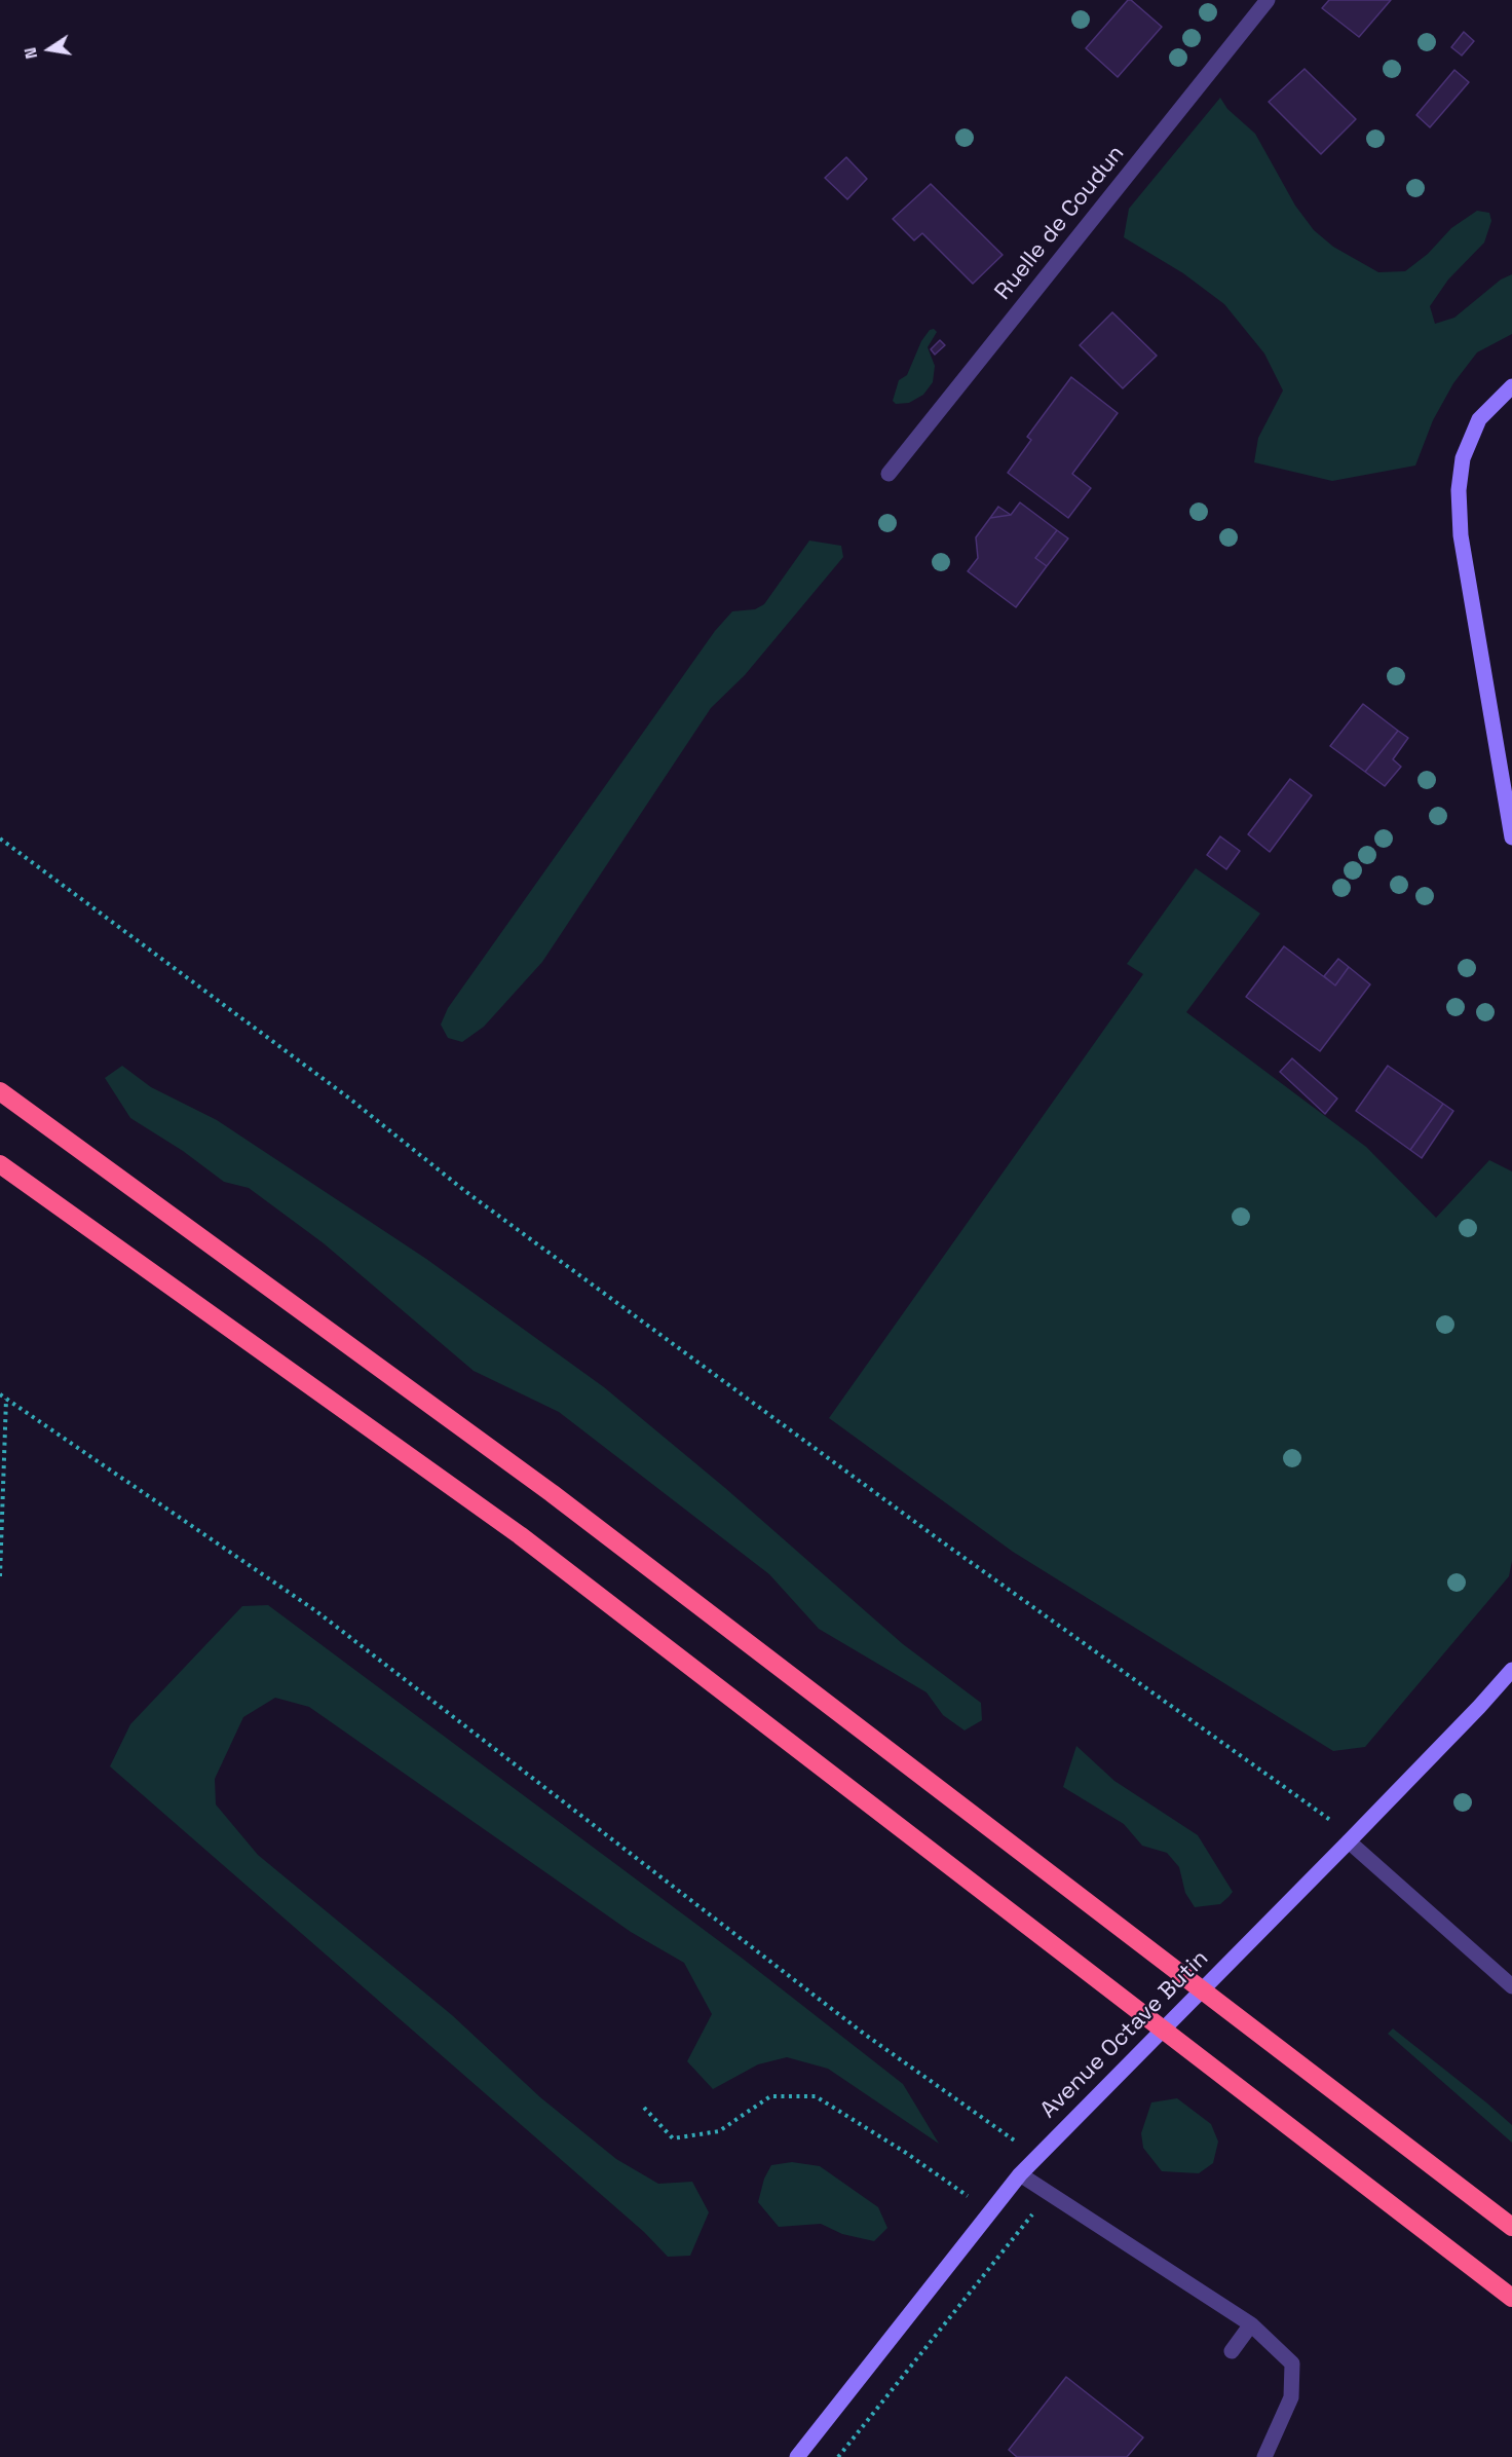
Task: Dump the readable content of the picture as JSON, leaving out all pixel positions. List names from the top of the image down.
{
  "streets": {
    "main road": ["Avenue Octave Butin"],
    "street": ["Ruelle de Coudun"]
  },
  "north": "left"
}
